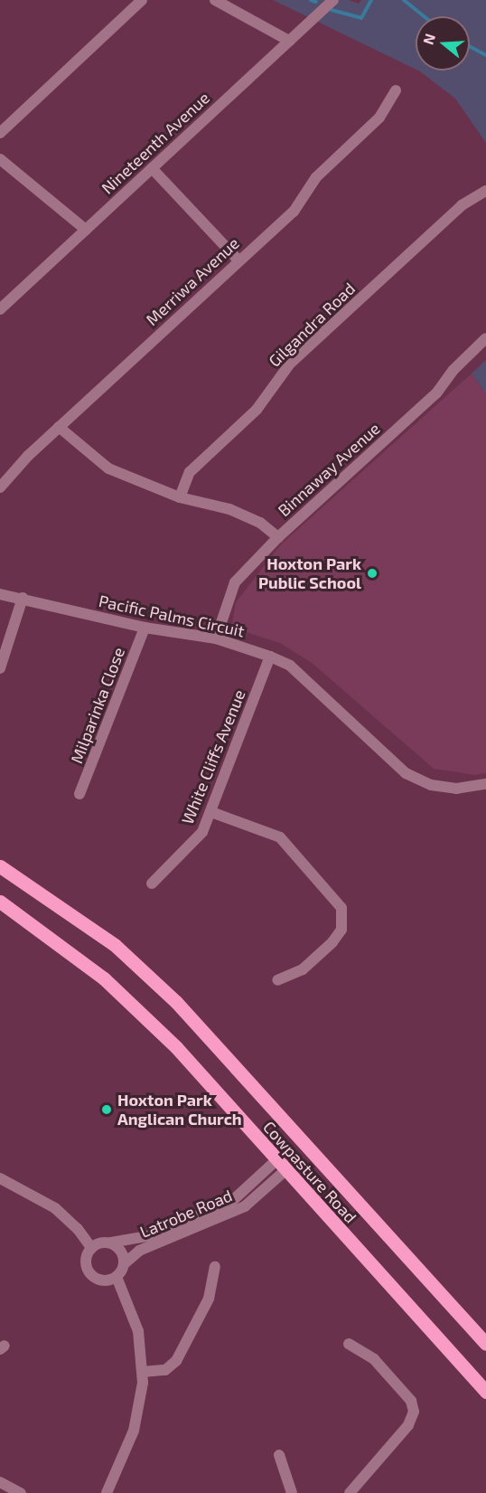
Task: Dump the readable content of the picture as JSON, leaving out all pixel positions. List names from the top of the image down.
{
  "streets": {
    "main road": ["Cowpasture Road"],
    "street": [
      "Nineteenth Avenue",
      "Merriwa Avenue",
      "Gilgandra Road",
      "Binnaway Avenue",
      "Pacific Palms Circuit",
      "Milparinka Close",
      "White Cliffs Avenue",
      "Latrobe Road"
    ]
  },
  "crossings": [
    ["Binnaway Avenue", "Pacific Palms Circuit"],
    ["Pacific Palms Circuit", "Milparinka Close"],
    ["Pacific Palms Circuit", "White Cliffs Avenue"],
    ["Cowpasture Road", "Latrobe Road"]
  ],
  "places": ["Hoxton Park Public School", "Hoxton Park Anglican Church"],
  "north": "left"
}
